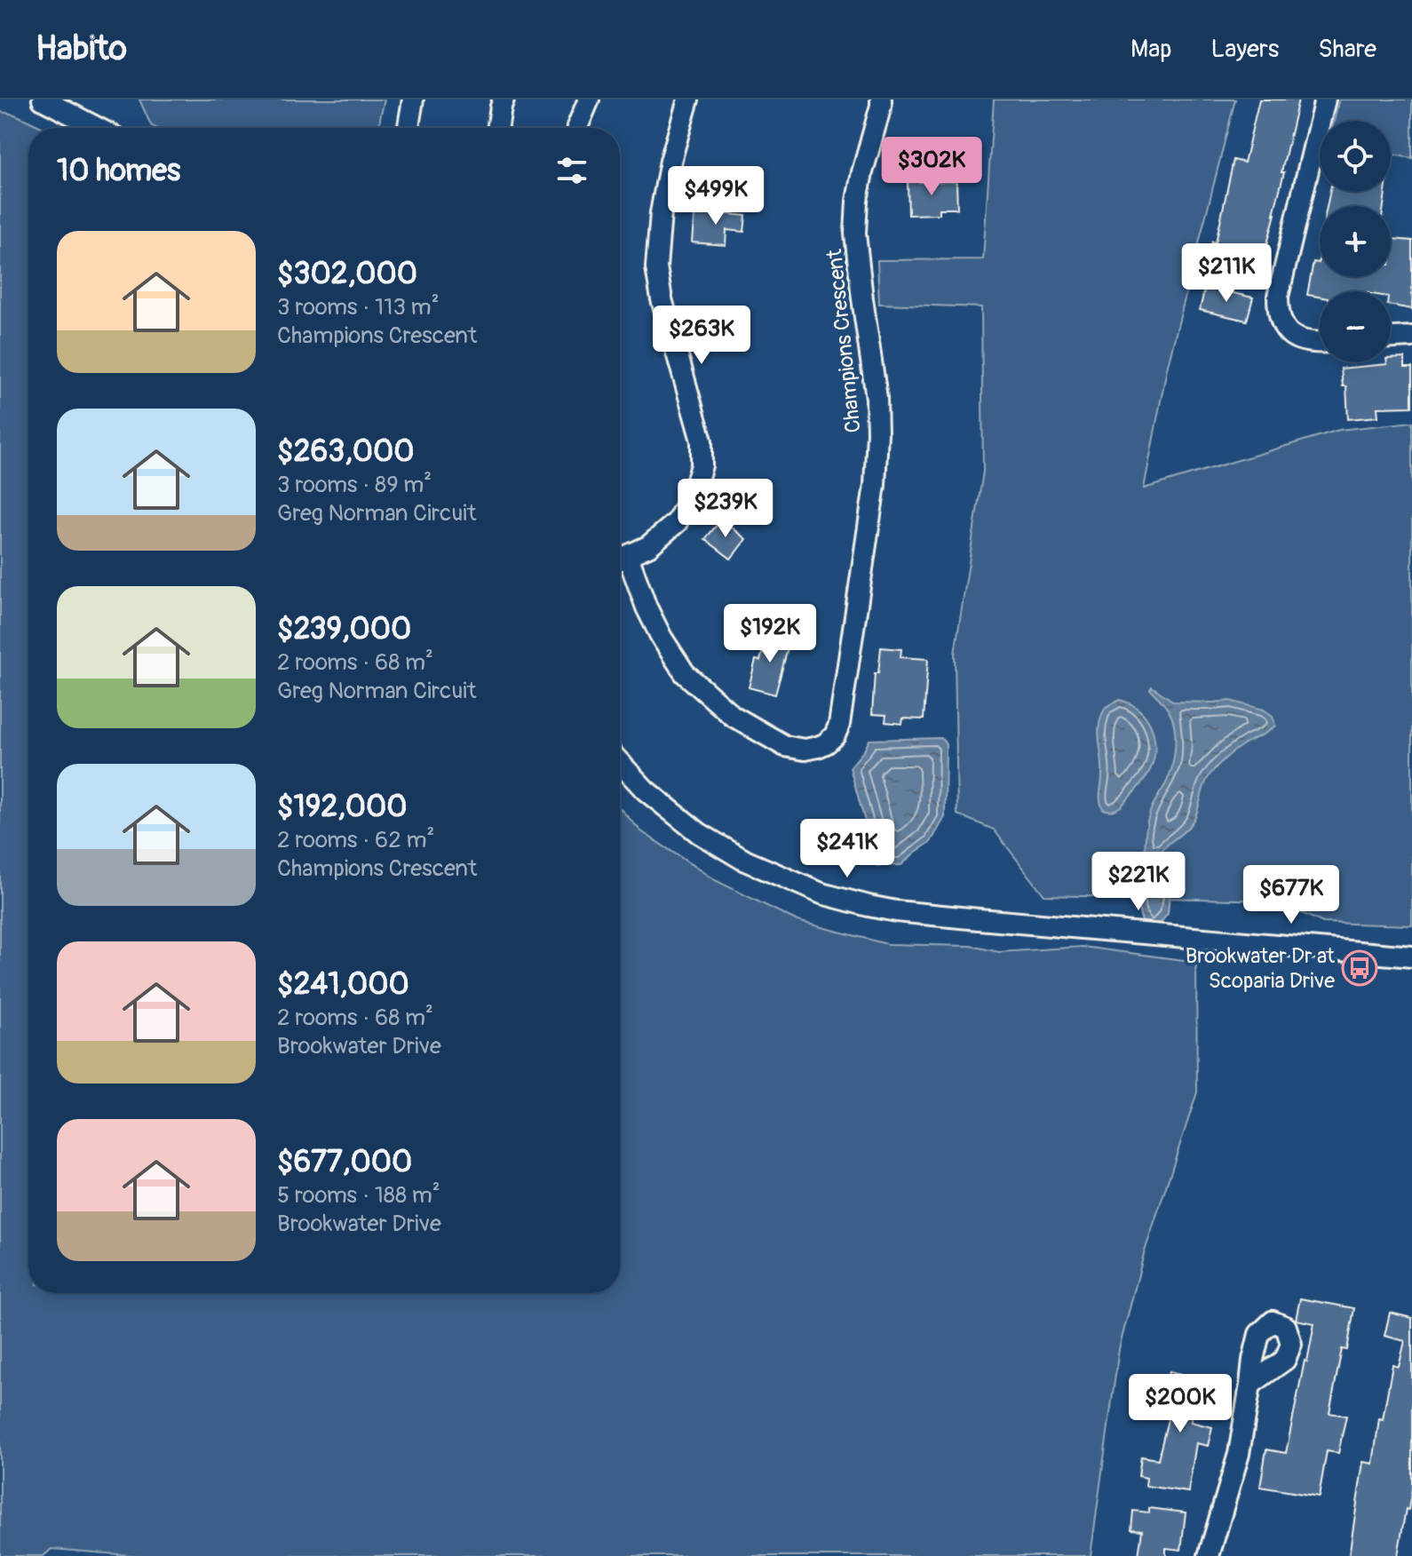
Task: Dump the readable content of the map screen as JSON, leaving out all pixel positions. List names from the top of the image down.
{
  "streets": {
    "street": ["Champions Crescent"]
  },
  "places": {
    "bus stop": ["Brookwater Dr at Scoparia Drive"]
  },
  "page": {
    "header": "Habito",
    "nav": ["Map", "Layers", "Share"],
    "map_buttons": ["+", "−"],
    "heading": "10 homes",
    "price": [
      "$302K",
      "$499K",
      "$211K",
      "$263K",
      "$239K",
      "$192K",
      "$241K",
      "$221K",
      "$677K",
      "$200K"
    ],
    "list": [
      {
        "name": "$302,000",
        "note": "3 rooms · 113 m² · Champions Crescent"
      },
      {
        "name": "$263,000",
        "note": "3 rooms · 89 m² · Greg Norman Circuit"
      },
      {
        "name": "$239,000",
        "note": "2 rooms · 68 m² · Greg Norman Circuit"
      },
      {
        "name": "$192,000",
        "note": "2 rooms · 62 m² · Champions Crescent"
      },
      {
        "name": "$241,000",
        "note": "2 rooms · 68 m² · Brookwater Drive"
      },
      {
        "name": "$677,000",
        "note": "5 rooms · 188 m² · Brookwater Drive"
      }
    ]
  }
}
